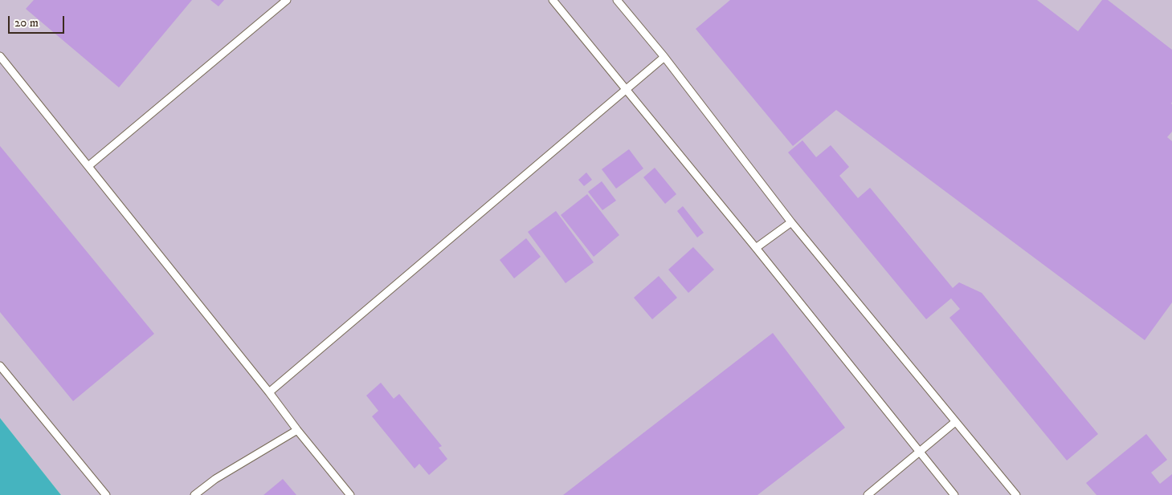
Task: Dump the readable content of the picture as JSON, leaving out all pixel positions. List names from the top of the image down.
{
  "scale_bar": "20 m"
}
